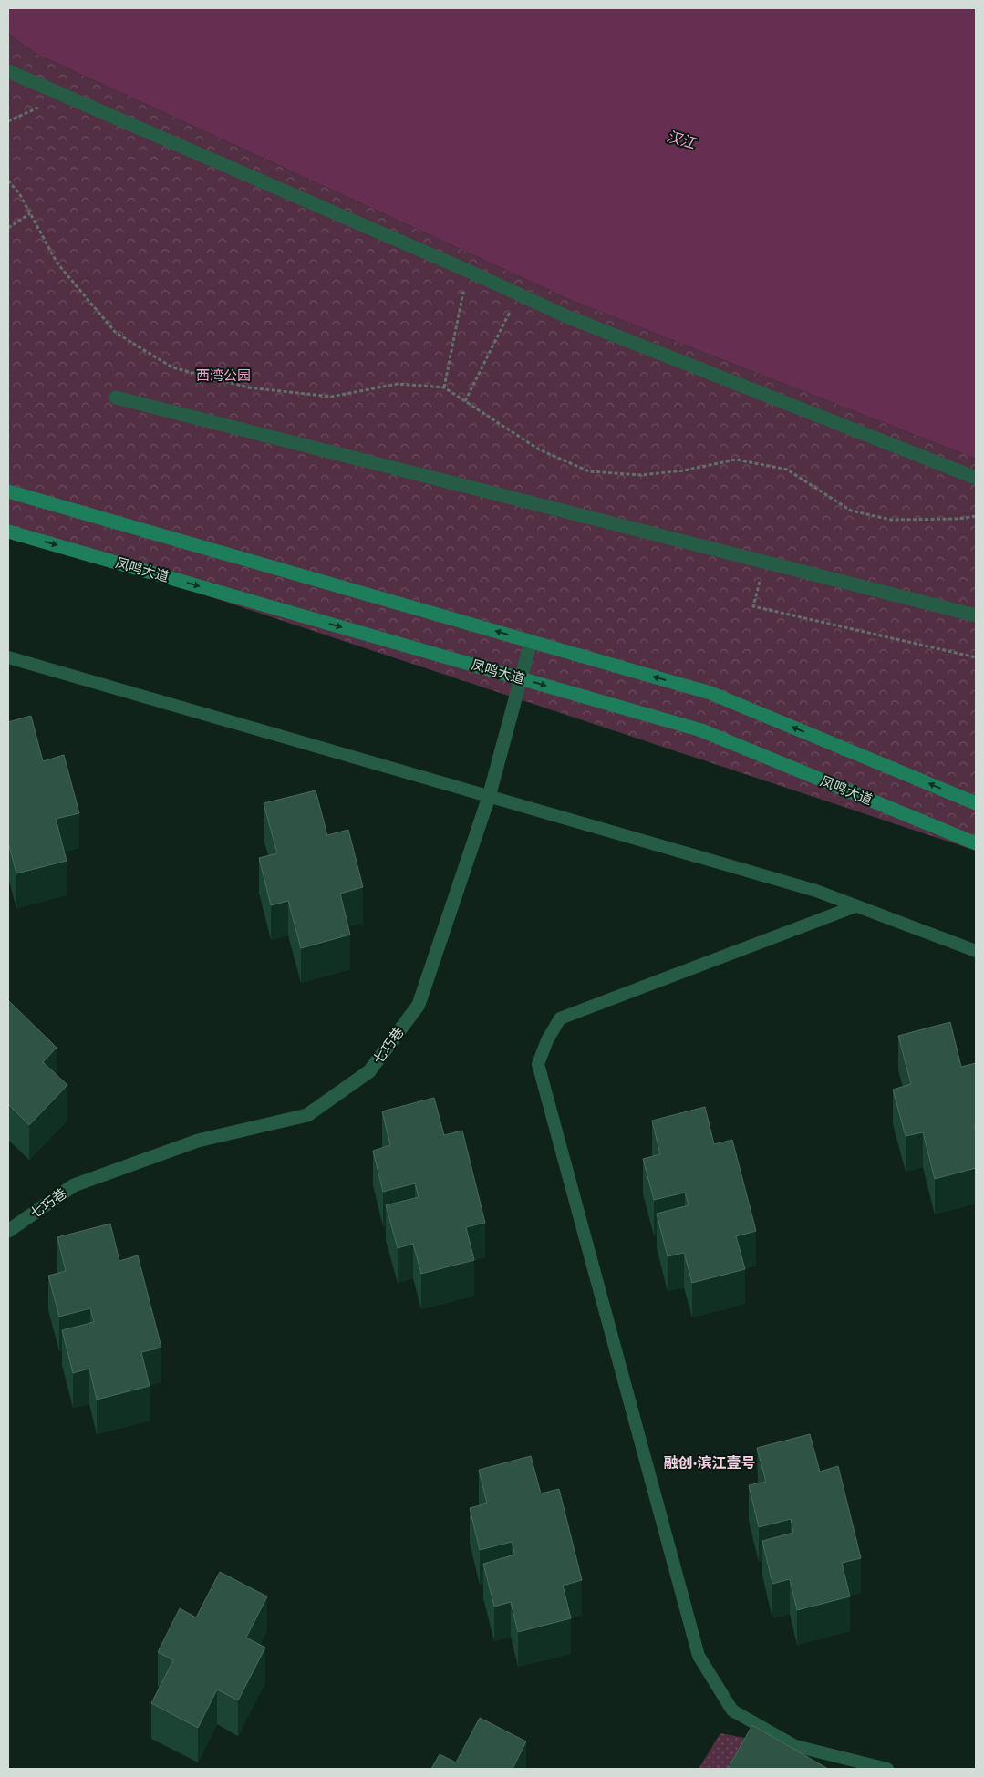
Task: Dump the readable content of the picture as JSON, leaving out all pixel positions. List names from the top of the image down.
{
  "streets": {
    "main road": ["凤鸣大道"],
    "street": ["七巧巷"]
  },
  "crossings": [
    ["凤鸣大道", "七巧巷"]
  ],
  "districts": ["融创·滨江壹号"],
  "water": ["汉江"],
  "parks": ["西湾公园"]
}
